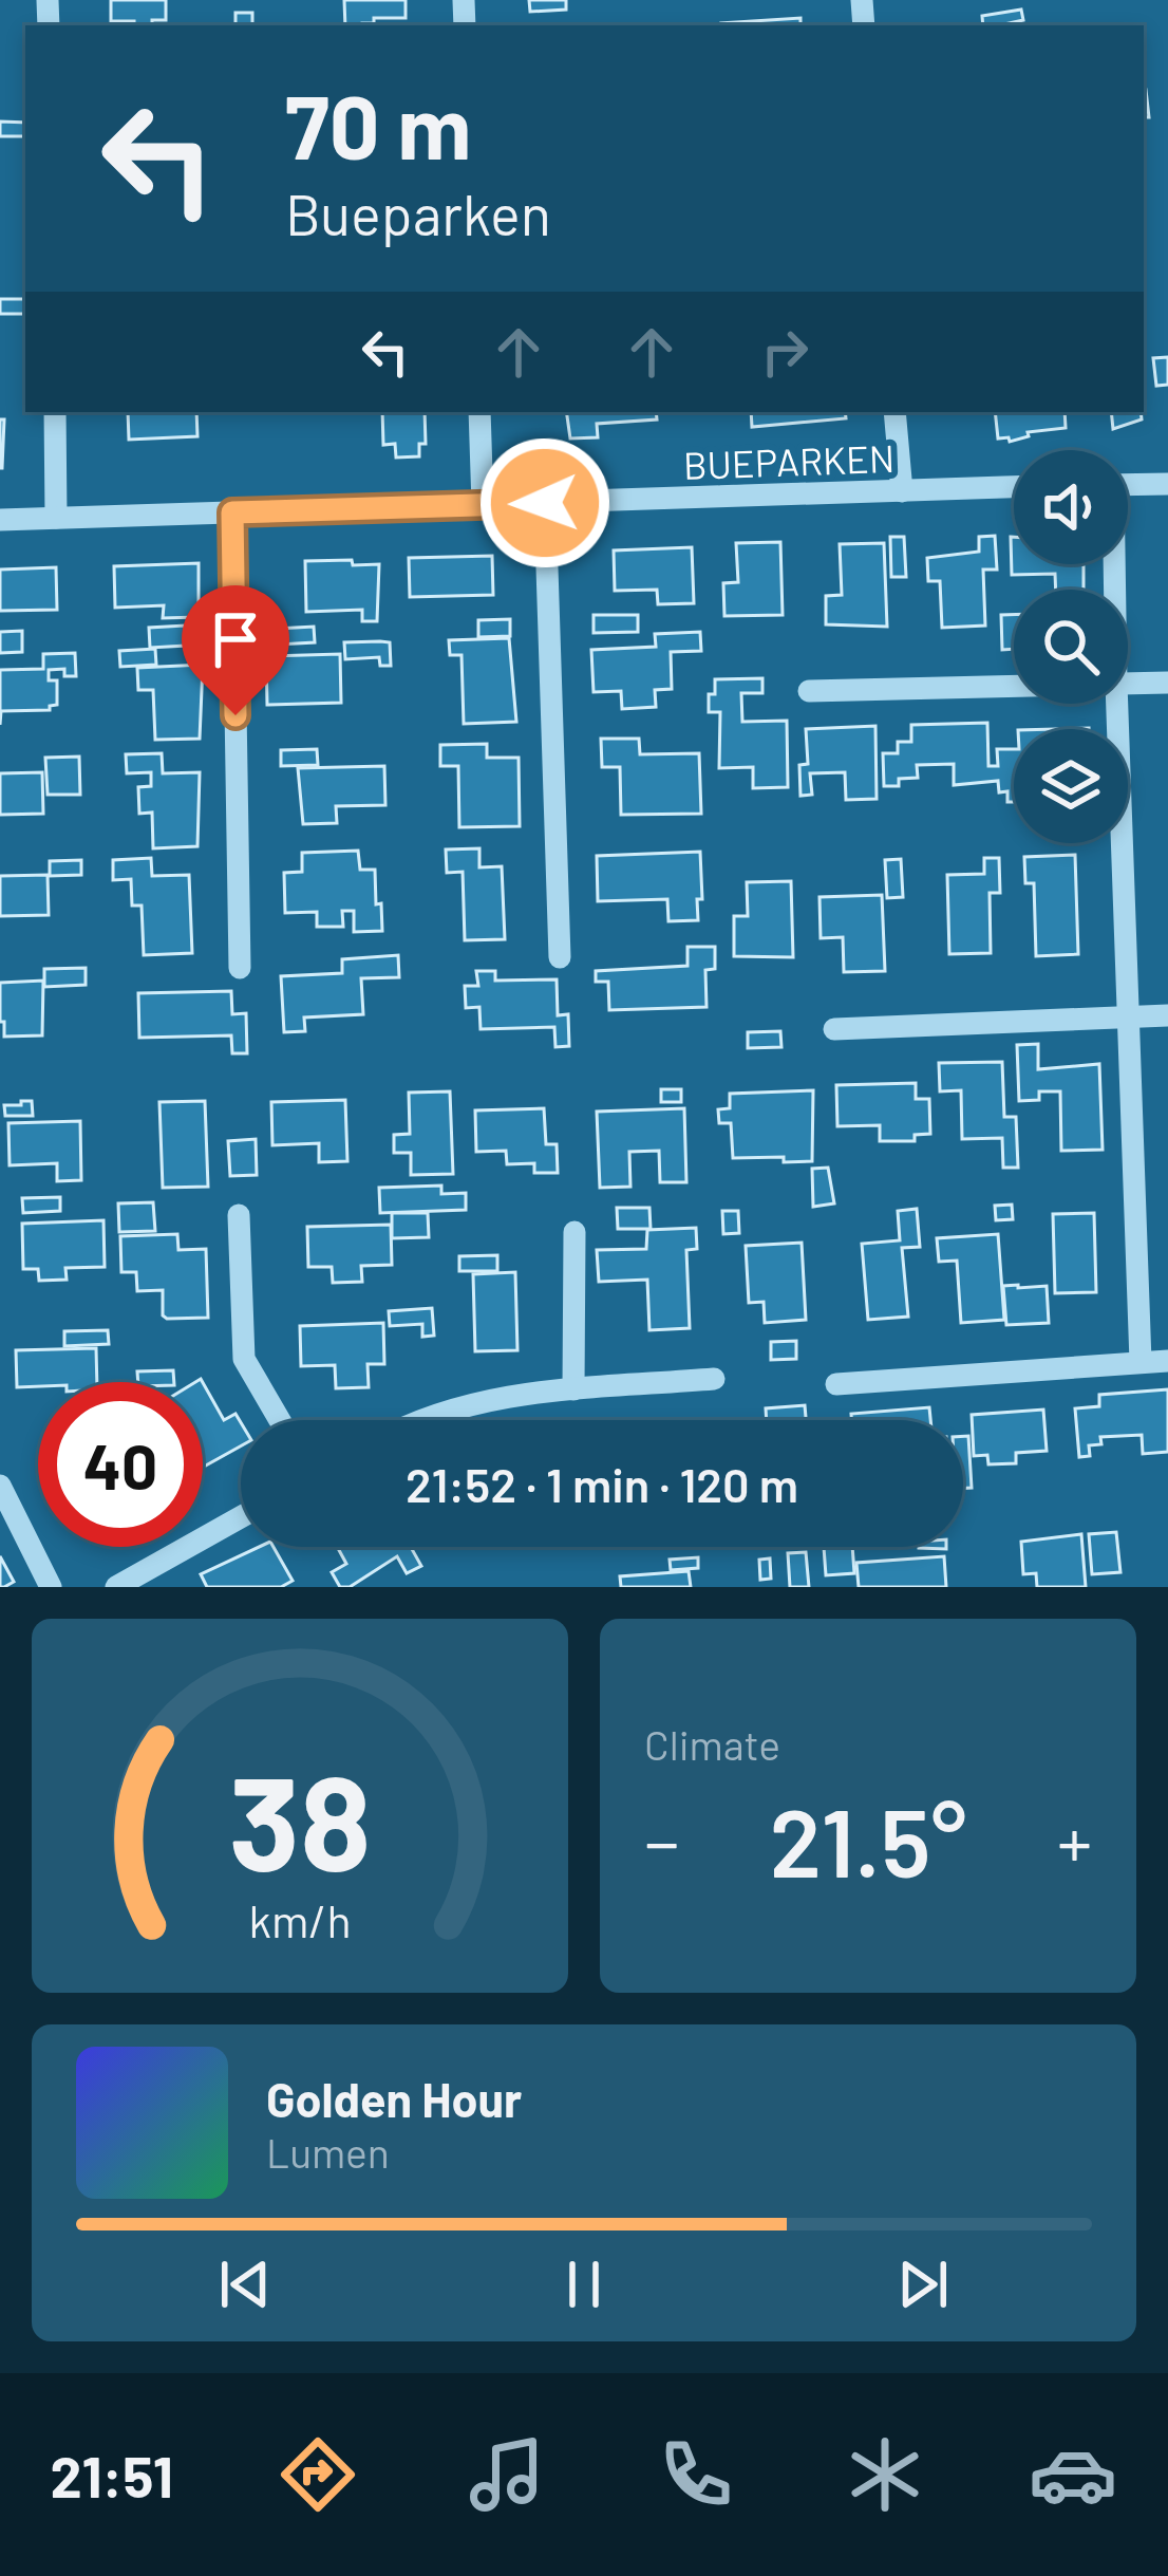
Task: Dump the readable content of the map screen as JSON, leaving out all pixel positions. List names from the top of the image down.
{
  "streets": {
    "street": ["BUEPARKEN"]
  },
  "page": {
    "turn": ["70 m", "Bueparken"],
    "limit": "40",
    "trip": "21:52 · 1 min · 120 m",
    "tile": "Climate",
    "heat": ["−", "21.5°", "+"],
    "song": ["Golden Hour", "Lumen"],
    "tabs": "21:51",
    "gauge": ["38", "km/h"]
  }
}
